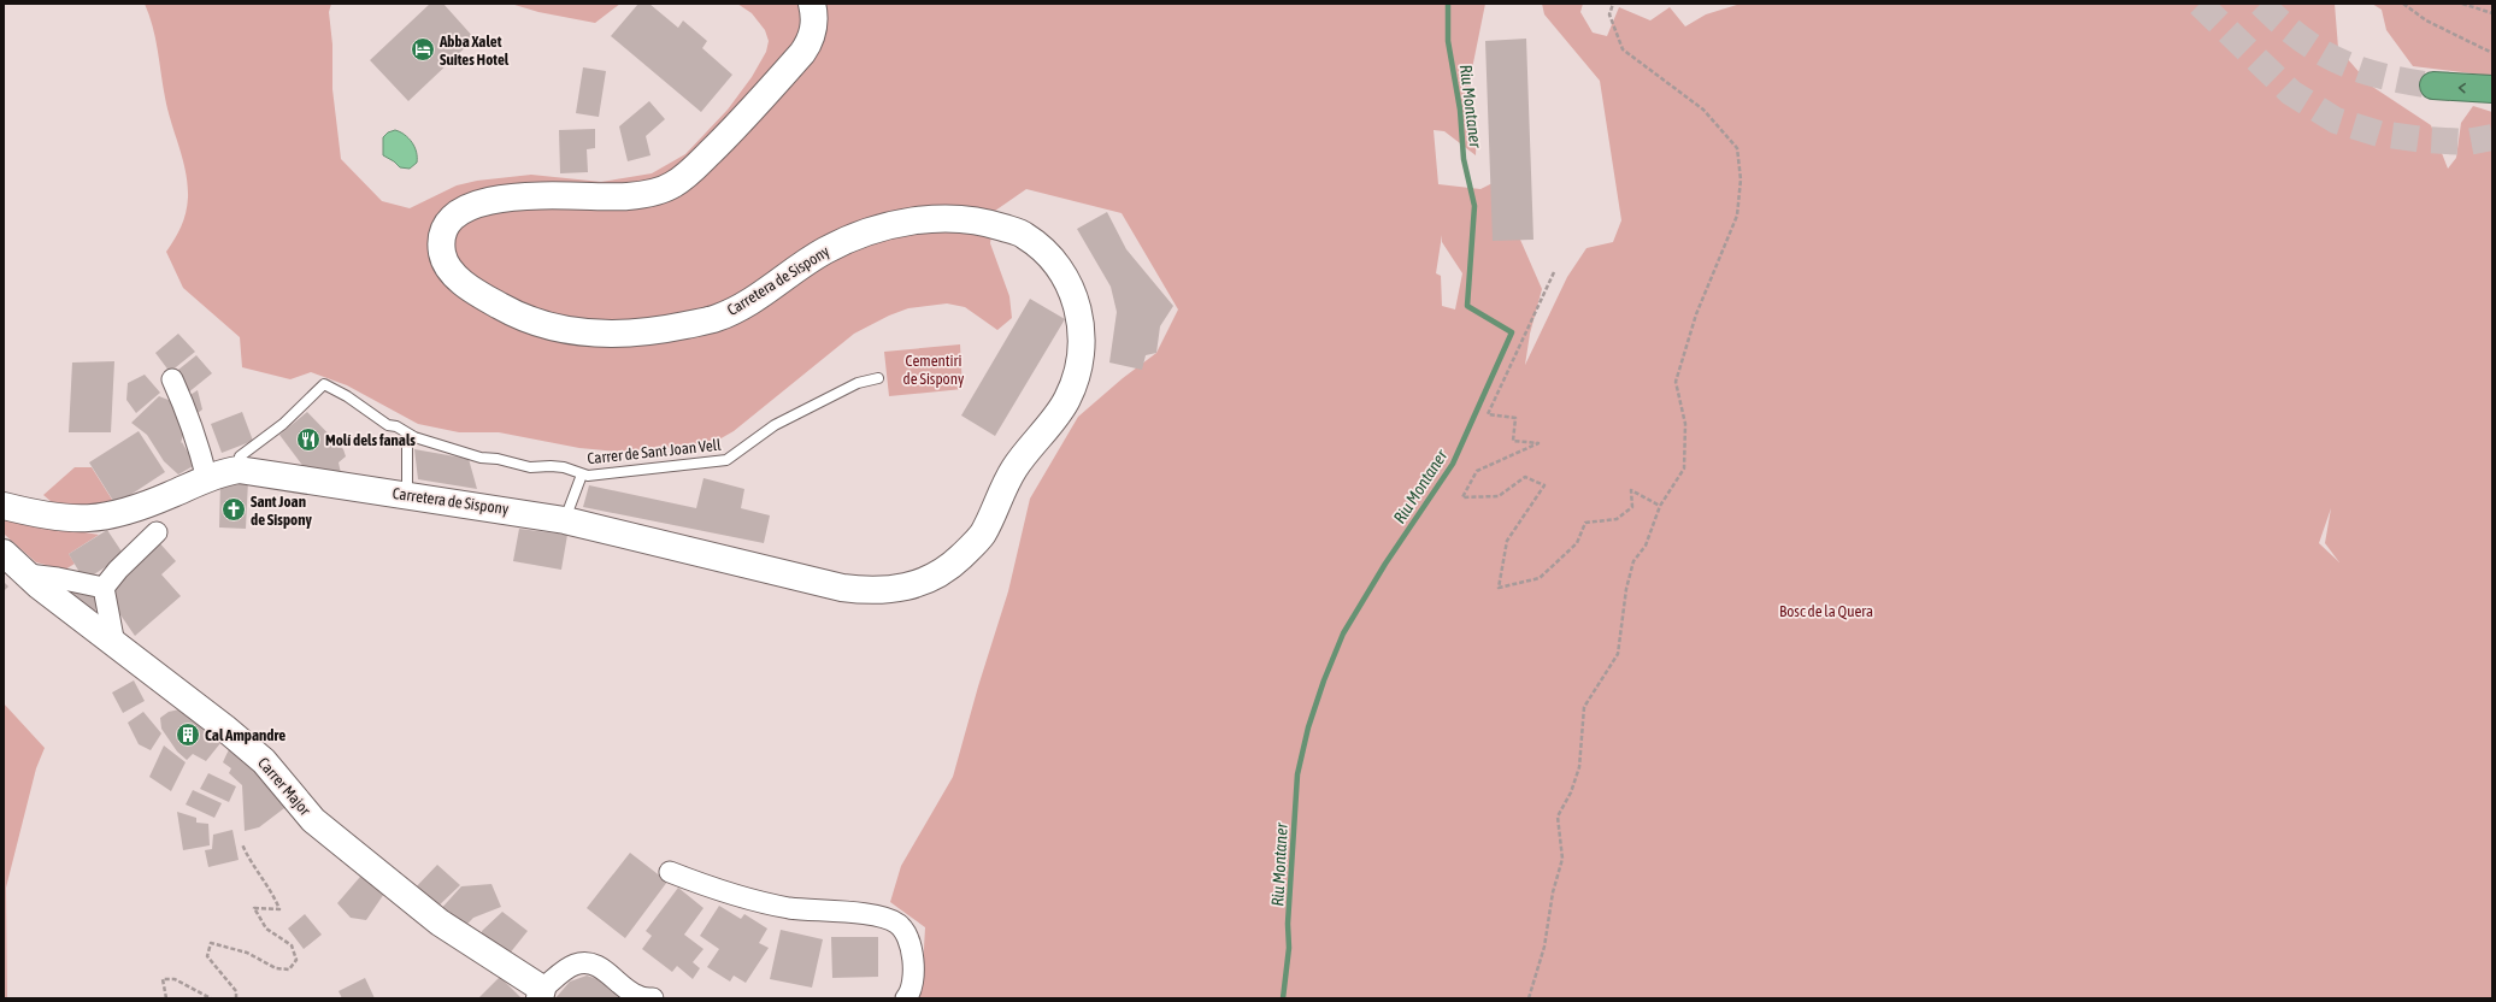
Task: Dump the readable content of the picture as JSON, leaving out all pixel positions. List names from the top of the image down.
{
  "streets": {
    "main road": ["Carretera de Sispony", "Carrer Major"],
    "lane": ["Carrer de Sant Joan Vell"]
  },
  "crossings": [
    ["Carretera de Sispony", "Carrer de Sant Joan Vell"]
  ],
  "water": ["Riu Montaner"],
  "parks": ["Cementiri de Sispony", "Bosc de la Quera"],
  "places": {
    "hotel": ["Abba Xalet Suites Hotel"],
    "restaurant": ["Molí dels fanals"],
    "church": ["Sant Joan de Sispony"],
    "building": ["Cal Ampandre"]
  }
}
